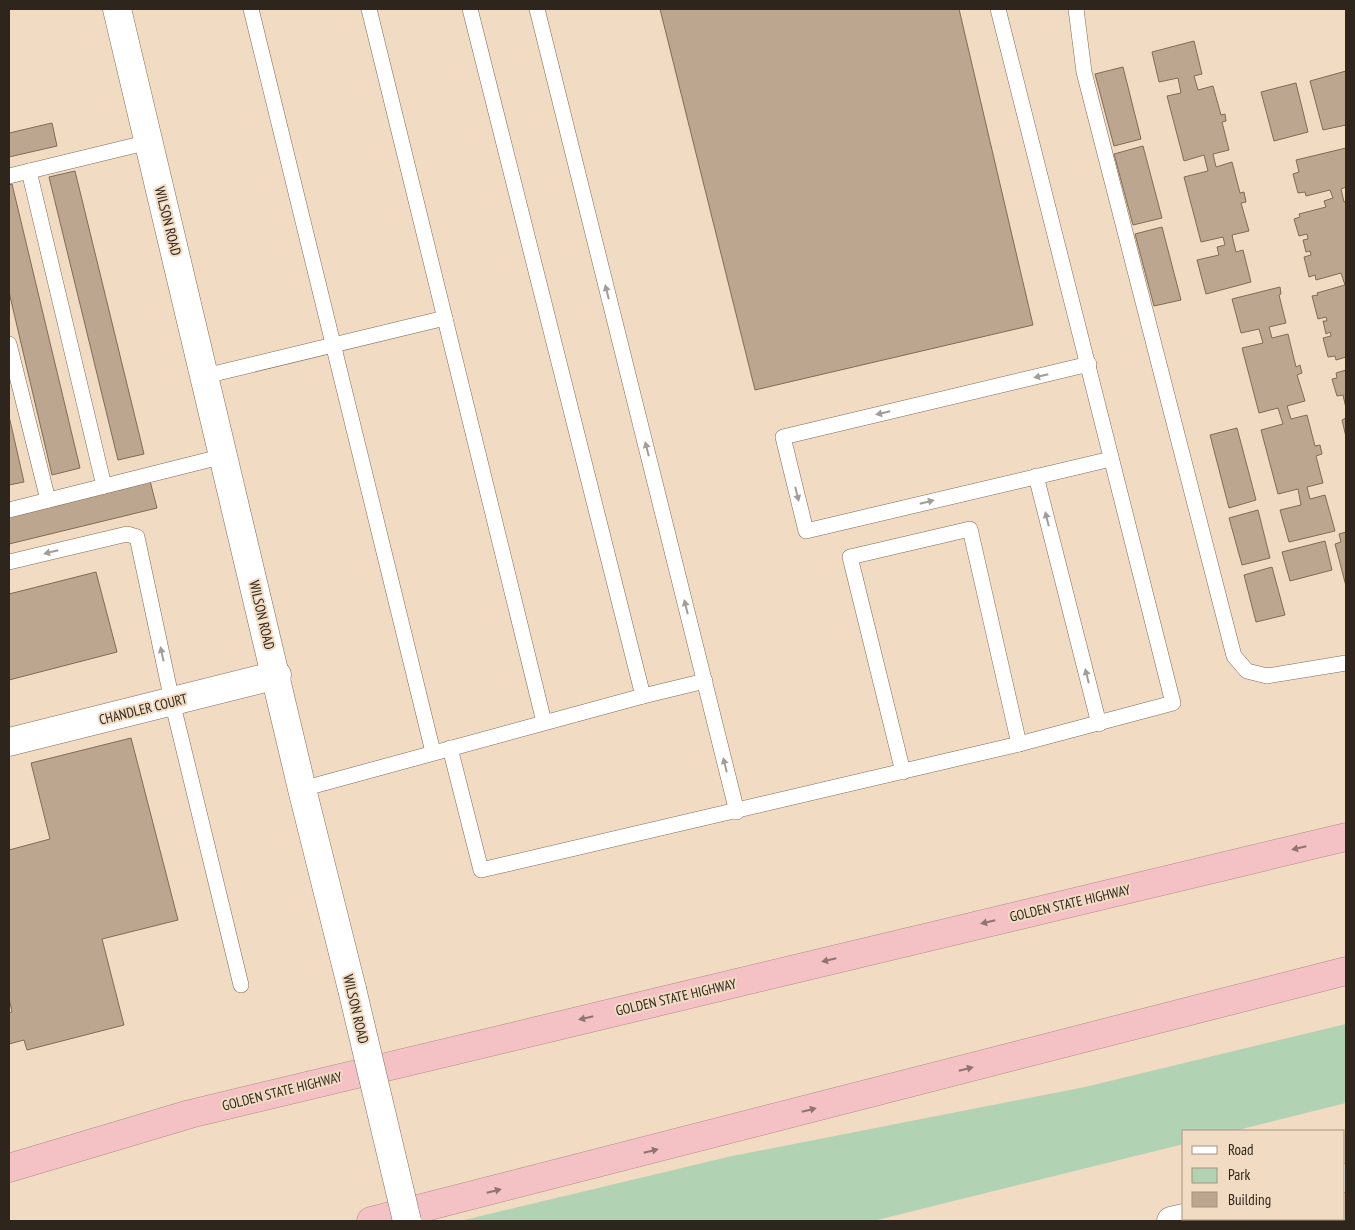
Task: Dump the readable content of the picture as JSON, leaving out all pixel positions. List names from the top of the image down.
{
  "streets": {
    "highway": ["GOLDEN STATE HIGHWAY"],
    "street": ["WILSON ROAD", "CHANDLER COURT"]
  },
  "crossings": [
    ["WILSON ROAD", "CHANDLER COURT"]
  ],
  "legend": ["Road", "Park", "Building"]
}
